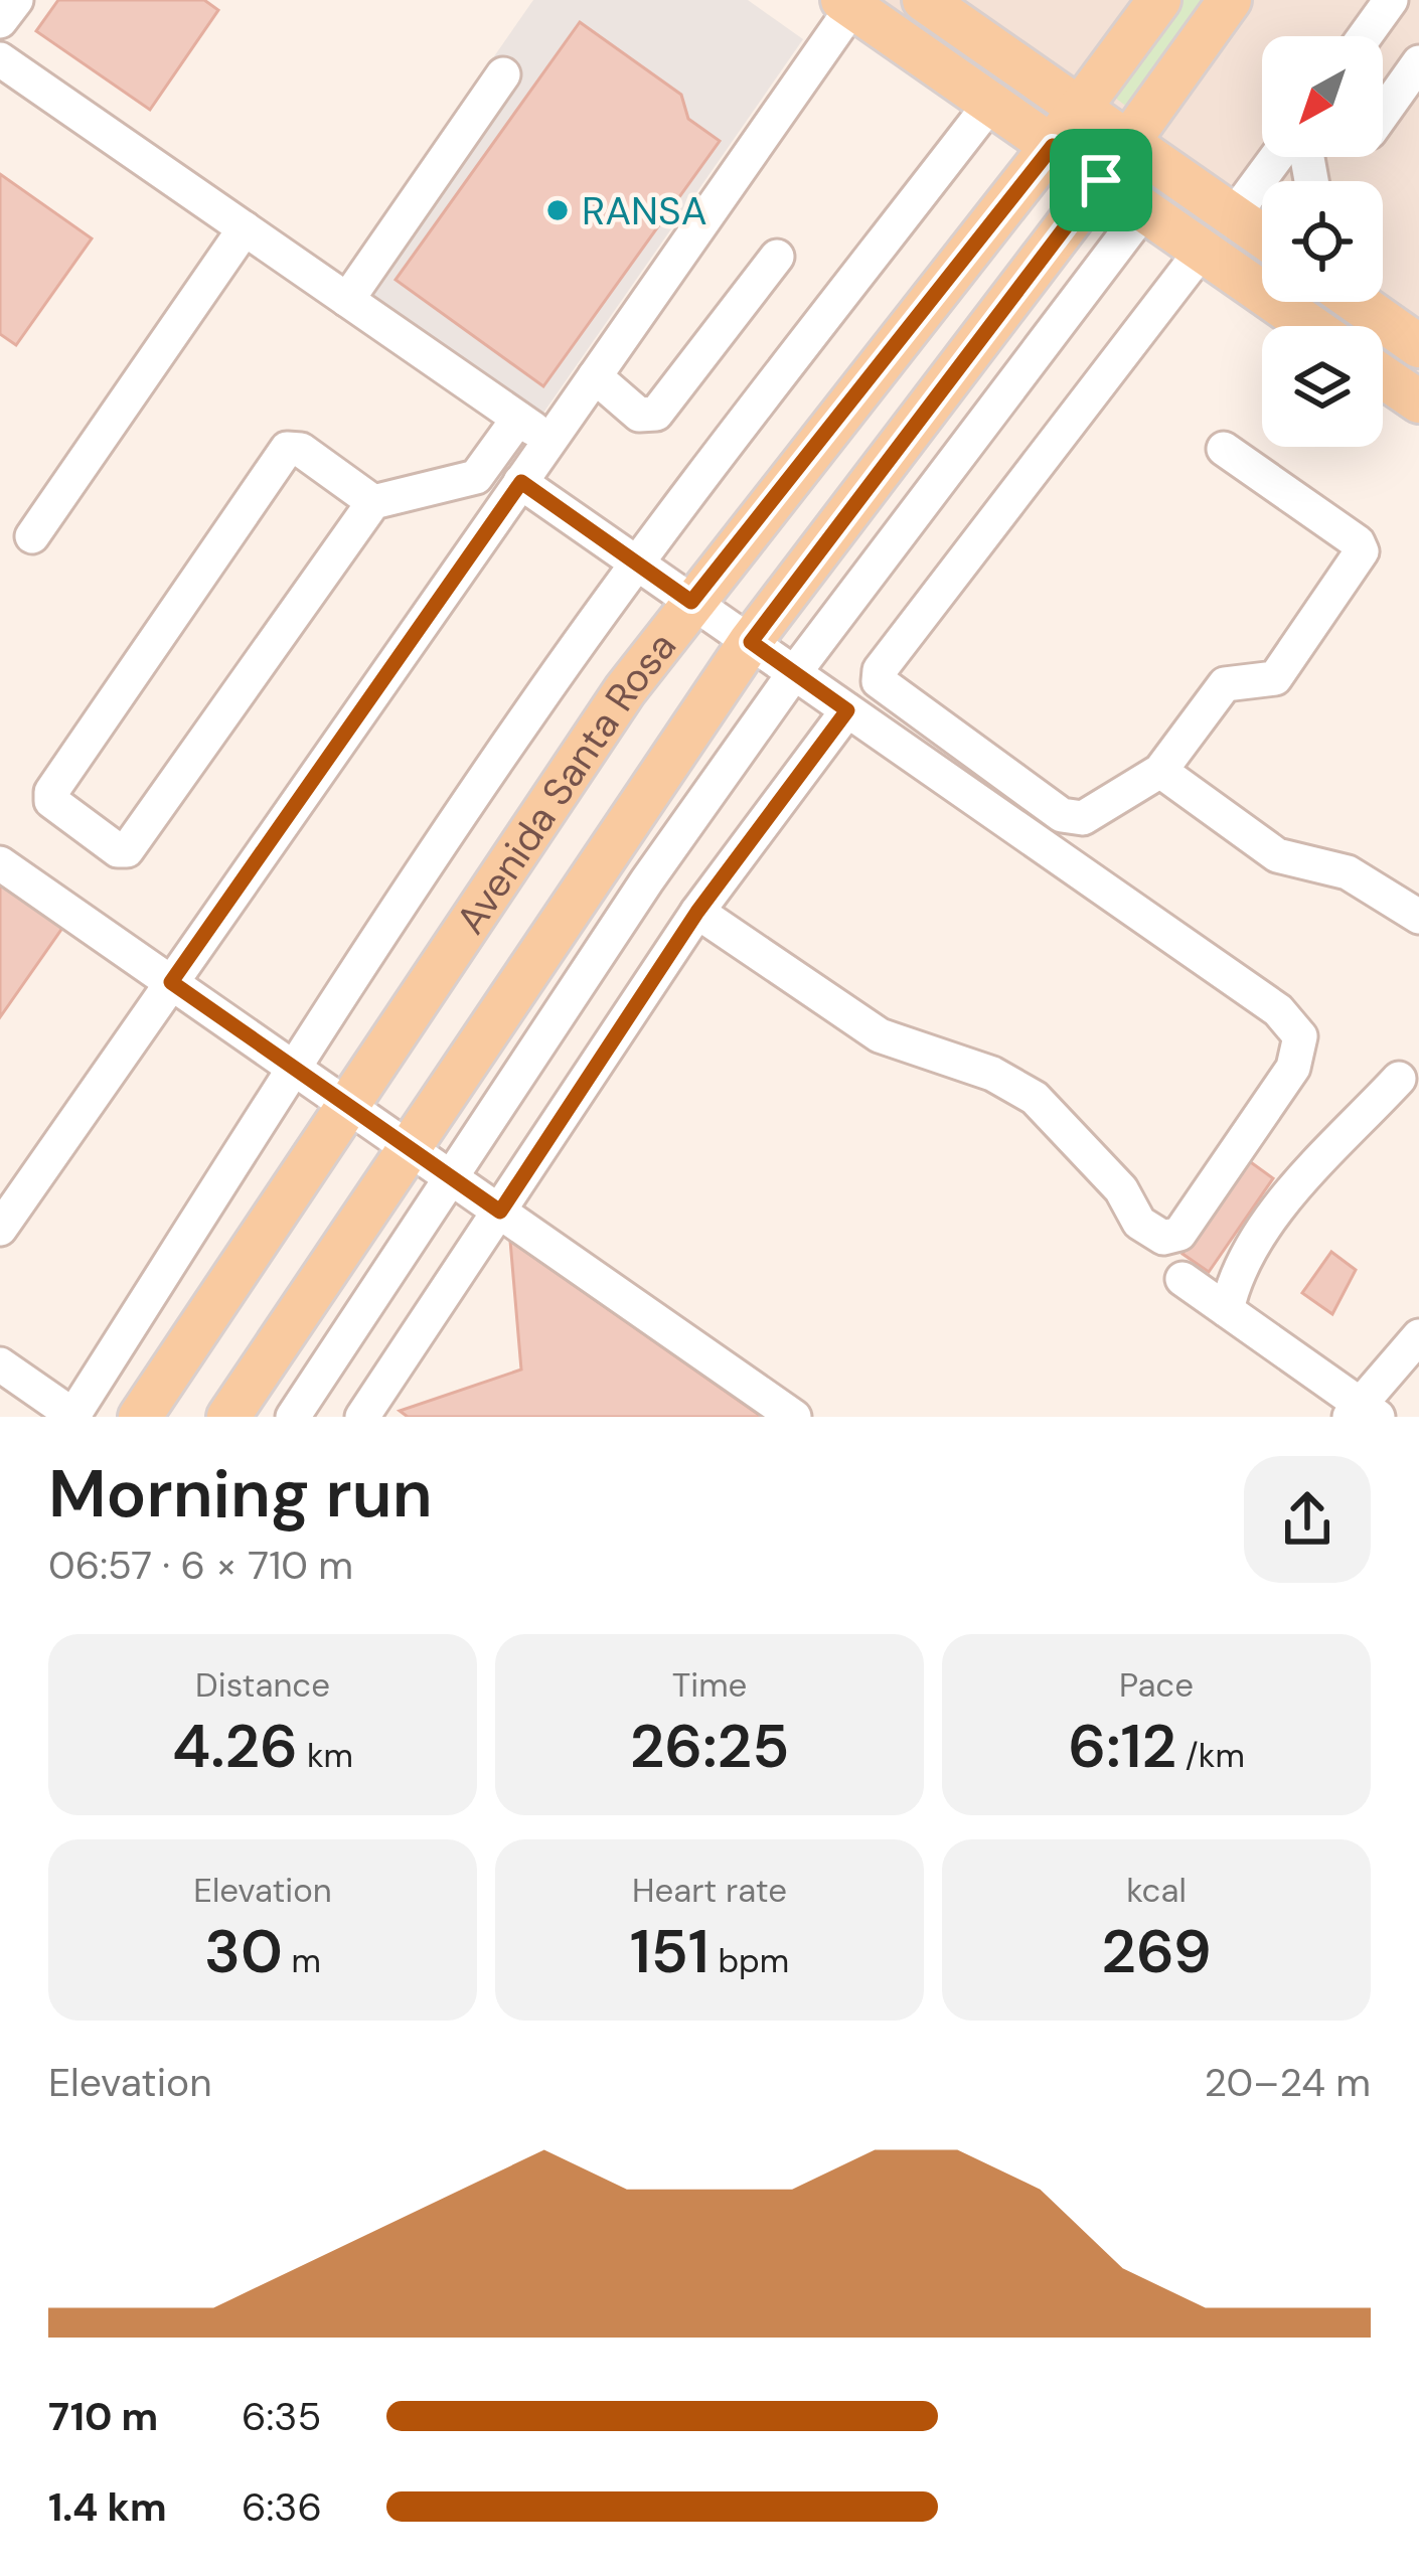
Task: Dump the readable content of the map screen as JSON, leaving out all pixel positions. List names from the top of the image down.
{
  "streets": {
    "main road": ["Avenida Santa Rosa"]
  },
  "places": ["RANSA"],
  "north": "bottom left",
  "page": {
    "heading": ["Morning run", "06:57 · 6 × 710 m"],
    "stats": [
      ["Distance", "4.26 km"],
      ["Time", "26:25"],
      ["Pace", "6:12 /km"],
      ["Elevation", "30 m"],
      ["Heart rate", "151 bpm"],
      ["kcal", "269"]
    ],
    "chart": ["Elevation", "20–24 m"],
    "list": [
      {
        "name": "710 m",
        "note": "6:35"
      },
      {
        "name": "1.4 km",
        "note": "6:36"
      }
    ]
  }
}
